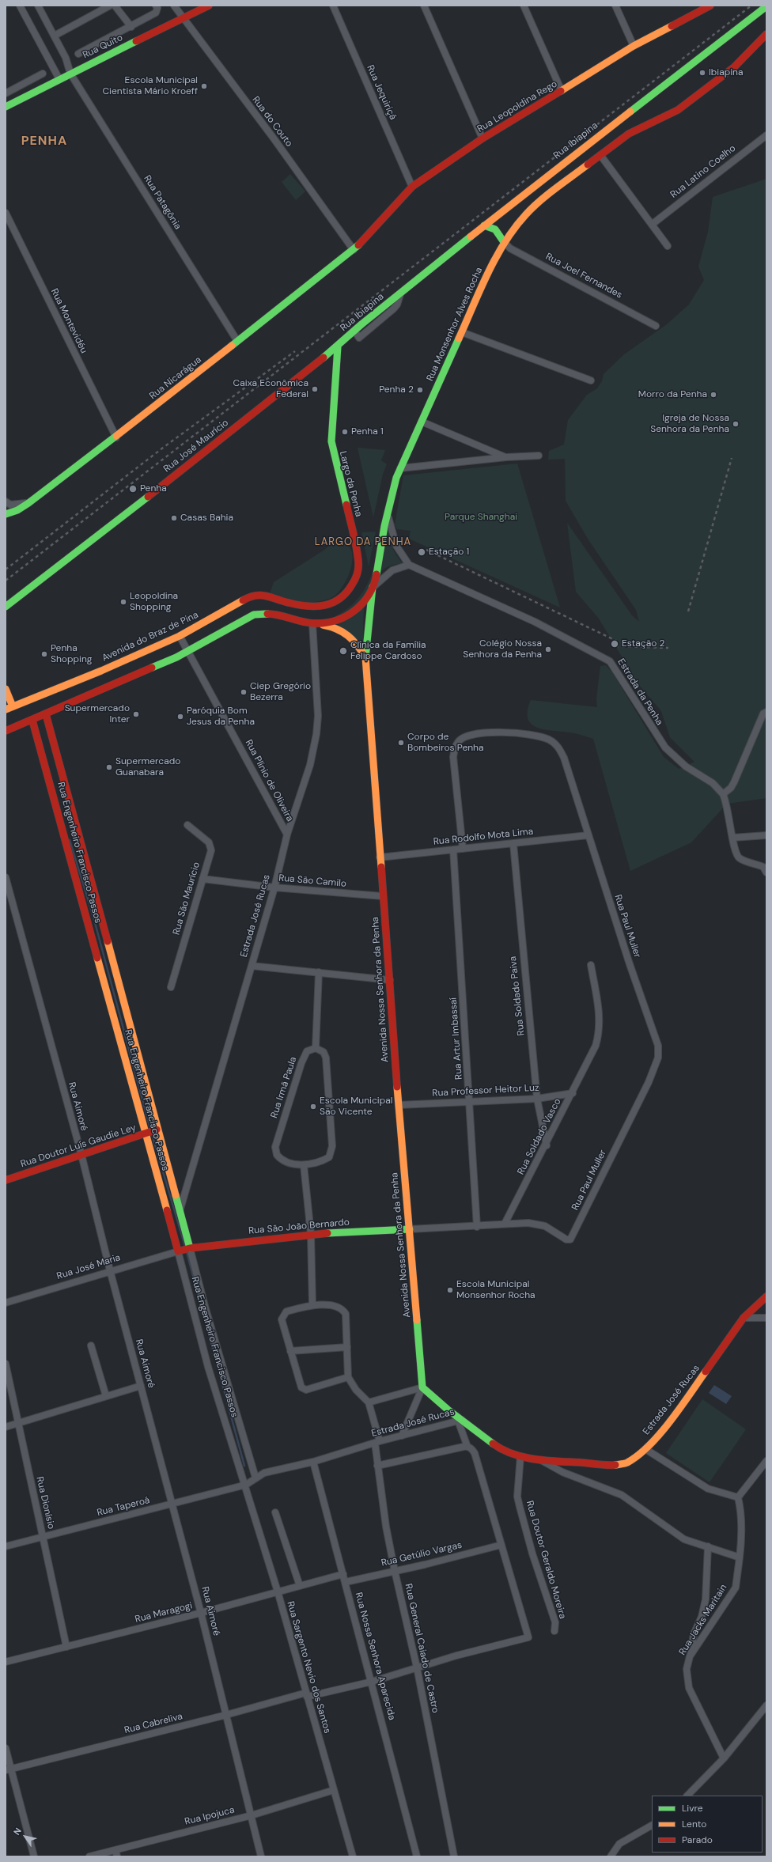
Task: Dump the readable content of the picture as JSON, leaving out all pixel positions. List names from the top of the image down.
{
  "streets": {
    "main road": [
      "Rua Quito",
      "Rua Leopoldina Rego",
      "Rua Ibiapina",
      "Rua Monsenhor Alves Rocha",
      "Rua Nicarágua",
      "Rua José Maurício",
      "Largo da Penha",
      "Avenida do Braz de Pina",
      "Rua Engenheiro Francisco Passos",
      "Estrada José Rucas",
      "Avenida Nossa Senhora da Penha",
      "Rua Doutor Luís Gaudie Ley",
      "Rua São João Bernardo"
    ],
    "street": [
      "Rua Jequiriçá",
      "Rua do Couto",
      "Rua Latino Coelho",
      "Rua Patagônia",
      "Rua Joel Fernandes",
      "Rua Montevidéu",
      "Estrada da Penha",
      "Rua Plínio de Oliveira",
      "Rua Rodolfo Mota Lima",
      "Rua São Camilo",
      "Rua São Maurício",
      "Rua Paul Muller",
      "Rua Soldado Paiva",
      "Rua Artur Imbassaí",
      "Rua Irmã Paula",
      "Rua Professor Heitor Luz",
      "Rua Aimoré",
      "Rua Soldado Vasco",
      "Rua José Maria",
      "Rua Dionísio",
      "Rua Taperoá",
      "Rua Getúlio Vargas",
      "Rua Doutor Geraldo Moreira",
      "Rua Maragogi",
      "Rua Jacks Maritain",
      "Rua General Caiado de Castro",
      "Rua Nossa Senhora Aparecida",
      "Rua Sargento Nevio dos Santos",
      "Rua Cabreliva",
      "Rua Ipojuca"
    ]
  },
  "crossings": [
    ["Rua Quito", "Rua do Couto"],
    ["Rua Quito", "Rua Patagônia"],
    ["Rua Jequiriçá", "Rua Leopoldina Rego"],
    ["Rua Leopoldina Rego", "Rua do Couto"],
    ["Rua Leopoldina Rego", "Rua Nicarágua"],
    ["Rua do Couto", "Rua Nicarágua"],
    ["Rua Ibiapina", "Rua José Maurício"],
    ["Rua Ibiapina", "Largo da Penha"],
    ["Rua Patagônia", "Rua Nicarágua"],
    ["Rua Joel Fernandes", "Rua Monsenhor Alves Rocha"],
    ["Rua Montevidéu", "Rua Nicarágua"],
    ["Rua José Maurício", "Largo da Penha"],
    ["Largo da Penha", "Avenida do Braz de Pina"],
    ["Avenida do Braz de Pina", "Rua Plínio de Oliveira"],
    ["Rua Plínio de Oliveira", "Estrada José Rucas"],
    ["Rua Rodolfo Mota Lima", "Rua Paul Muller"],
    ["Rua Rodolfo Mota Lima", "Avenida Nossa Senhora da Penha"],
    ["Rua Rodolfo Mota Lima", "Rua Soldado Paiva"],
    ["Rua Rodolfo Mota Lima", "Rua Artur Imbassaí"],
    ["Rua Engenheiro Francisco Passos", "Estrada José Rucas"],
    ["Rua Engenheiro Francisco Passos", "Rua Doutor Luís Gaudie Ley"],
    ["Rua Engenheiro Francisco Passos", "Rua São João Bernardo"],
    ["Rua Engenheiro Francisco Passos", "Rua José Maria"],
    ["Rua Engenheiro Francisco Passos", "Rua Taperoá"],
    ["Rua Engenheiro Francisco Passos", "Rua Sargento Nevio dos Santos"],
    ["Rua São Camilo", "Rua São Maurício"],
    ["Rua São Camilo", "Estrada José Rucas"],
    ["Rua São Camilo", "Avenida Nossa Senhora da Penha"],
    ["Estrada José Rucas", "Avenida Nossa Senhora da Penha"],
    ["Estrada José Rucas", "Rua Taperoá"],
    ["Estrada José Rucas", "Rua Doutor Geraldo Moreira"],
    ["Estrada José Rucas", "Rua General Caiado de Castro"],
    ["Estrada José Rucas", "Rua Nossa Senhora Aparecida"],
    ["Estrada José Rucas", "Rua Sargento Nevio dos Santos"],
    ["Rua Paul Muller", "Rua Soldado Vasco"],
    ["Avenida Nossa Senhora da Penha", "Rua Professor Heitor Luz"],
    ["Avenida Nossa Senhora da Penha", "Rua São João Bernardo"],
    ["Rua Soldado Paiva", "Rua Professor Heitor Luz"],
    ["Rua Soldado Paiva", "Rua Soldado Vasco"],
    ["Rua Artur Imbassaí", "Rua Professor Heitor Luz"],
    ["Rua Professor Heitor Luz", "Rua Soldado Vasco"],
    ["Rua Aimoré", "Rua Doutor Luís Gaudie Ley"],
    ["Rua Aimoré", "Rua José Maria"],
    ["Rua Aimoré", "Rua Taperoá"],
    ["Rua Aimoré", "Rua Maragogi"],
    ["Rua Aimoré", "Rua Cabreliva"],
    ["Rua Aimoré", "Rua Ipojuca"],
    ["Rua São João Bernardo", "Rua José Maria"],
    ["Rua Dionísio", "Rua Taperoá"],
    ["Rua Dionísio", "Rua Maragogi"],
    ["Rua Taperoá", "Rua Sargento Nevio dos Santos"],
    ["Rua Getúlio Vargas", "Rua General Caiado de Castro"],
    ["Rua Getúlio Vargas", "Rua Nossa Senhora Aparecida"],
    ["Rua Getúlio Vargas", "Rua Cabreliva"],
    ["Rua Maragogi", "Rua Nossa Senhora Aparecida"],
    ["Rua Maragogi", "Rua Sargento Nevio dos Santos"],
    ["Rua General Caiado de Castro", "Rua Cabreliva"],
    ["Rua Nossa Senhora Aparecida", "Rua Cabreliva"],
    ["Rua Sargento Nevio dos Santos", "Rua Cabreliva"],
    ["Rua Sargento Nevio dos Santos", "Rua Ipojuca"]
  ],
  "districts": ["PENHA", "LARGO DA PENHA"],
  "parks": ["Parque Shanghai"],
  "places": [
    "Ibiapina",
    "Escola Municipal Cientista Mário Kroeff",
    "Caixa Econômica Federal",
    "Penha 2",
    "Morro da Penha",
    "Igreja de Nossa Senhora da Penha",
    "Penha 1",
    "Penha",
    "Casas Bahia",
    "Estação 1",
    "Leopoldina Shopping",
    "Estação 2",
    "Colégio Nossa Senhora da Penha",
    "Clínica da Família Felippe Cardoso",
    "Penha Shopping",
    "Ciep Gregório Bezerra",
    "Supermercado Inter",
    "Paróquia Bom Jesus da Penha",
    "Corpo de Bombeiros Penha",
    "Supermercado Guanabara",
    "Escola Municipal São Vicente",
    "Escola Municipal Monsenhor Rocha"
  ],
  "legend": ["Livre", "Lento", "Parado"],
  "north": "top left"
}
